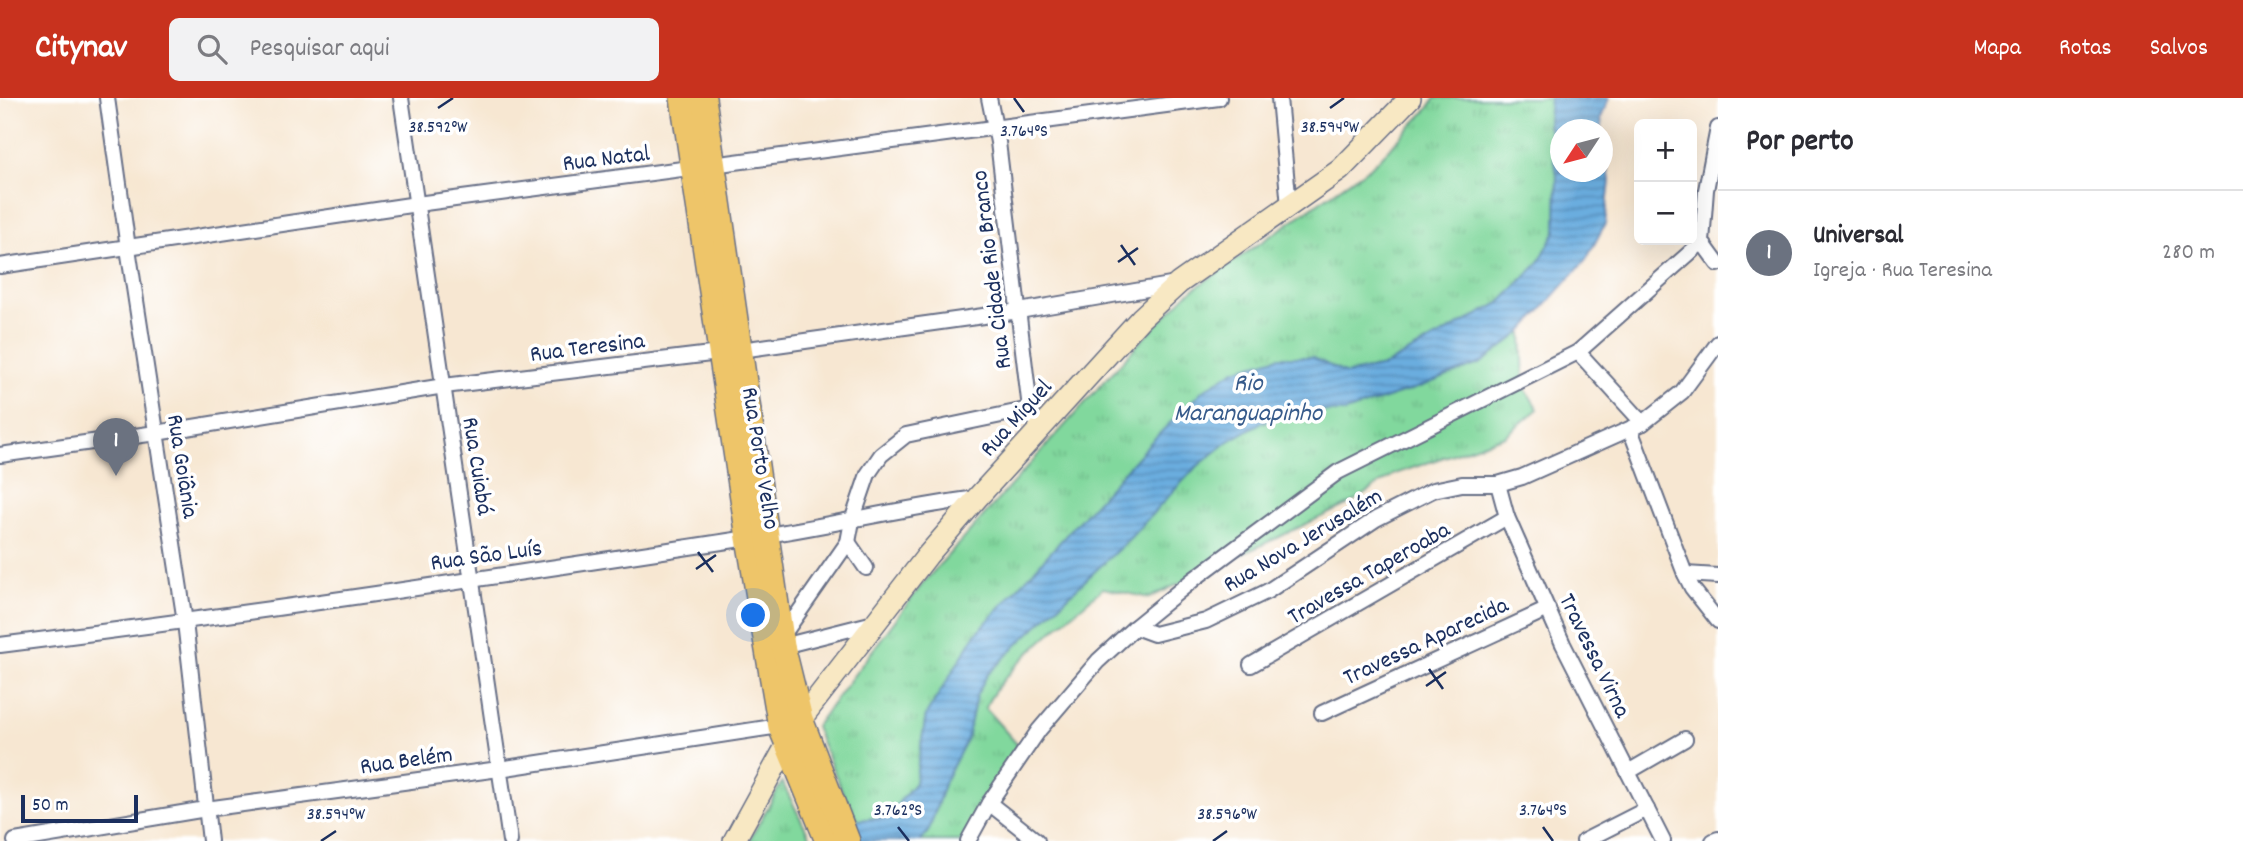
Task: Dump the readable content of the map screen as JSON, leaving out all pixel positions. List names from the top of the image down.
{
  "streets": {
    "main road": ["Rua Miguel", "Rua Porto Velho"],
    "street": [
      "Rua Natal",
      "Rua Cidade Rio Branco",
      "Rua Teresina",
      "Rua Goiânia",
      "Rua Cuiabá",
      "Rua Nova Jerusalém",
      "Rua São Luís",
      "Travessa Taperoaba",
      "Travessa Aparecida",
      "Travessa Virna",
      "Rua Belém"
    ]
  },
  "crossings": [
    ["Rua Natal", "Rua Cidade Rio Branco"],
    ["Rua Natal", "Rua Porto Velho"],
    ["Rua Natal", "Rua Goiânia"],
    ["Rua Natal", "Rua Cuiabá"],
    ["Rua Cidade Rio Branco", "Rua Teresina"],
    ["Rua Cidade Rio Branco", "Rua Miguel"],
    ["Rua Teresina", "Rua Miguel"],
    ["Rua Teresina", "Rua Porto Velho"],
    ["Rua Teresina", "Rua Goiânia"],
    ["Rua Teresina", "Rua Cuiabá"],
    ["Rua Miguel", "Rua Porto Velho"],
    ["Rua Miguel", "Rua São Luís"],
    ["Rua Miguel", "Rua Belém"],
    ["Rua Porto Velho", "Rua São Luís"],
    ["Rua Porto Velho", "Rua Belém"],
    ["Rua Goiânia", "Rua São Luís"],
    ["Rua Goiânia", "Rua Belém"],
    ["Rua Cuiabá", "Rua São Luís"],
    ["Rua Cuiabá", "Rua Belém"],
    ["Rua Nova Jerusalém", "Travessa Virna"],
    ["Travessa Taperoaba", "Travessa Virna"],
    ["Travessa Aparecida", "Travessa Virna"]
  ],
  "water": ["Rio Maranguapinho"],
  "scale_bar": "50 m",
  "north": "bottom left",
  "page": {
    "header": "Citynav",
    "search": "Pesquisar aqui",
    "nav": ["Mapa", "Rotas", "Salvos"],
    "heading": "Por perto",
    "map_buttons": ["+", "−"],
    "list": [
      {
        "mark": "1",
        "name": "Universal",
        "note": "Igreja · Rua Teresina",
        "value": "280 m"
      }
    ],
    "pins": "1",
    "scale": "50 m"
  },
  "coordinates": [
    "38.592°W",
    "38.594°W",
    "3.764°S",
    "3.762°S",
    "38.596°W"
  ]
}
